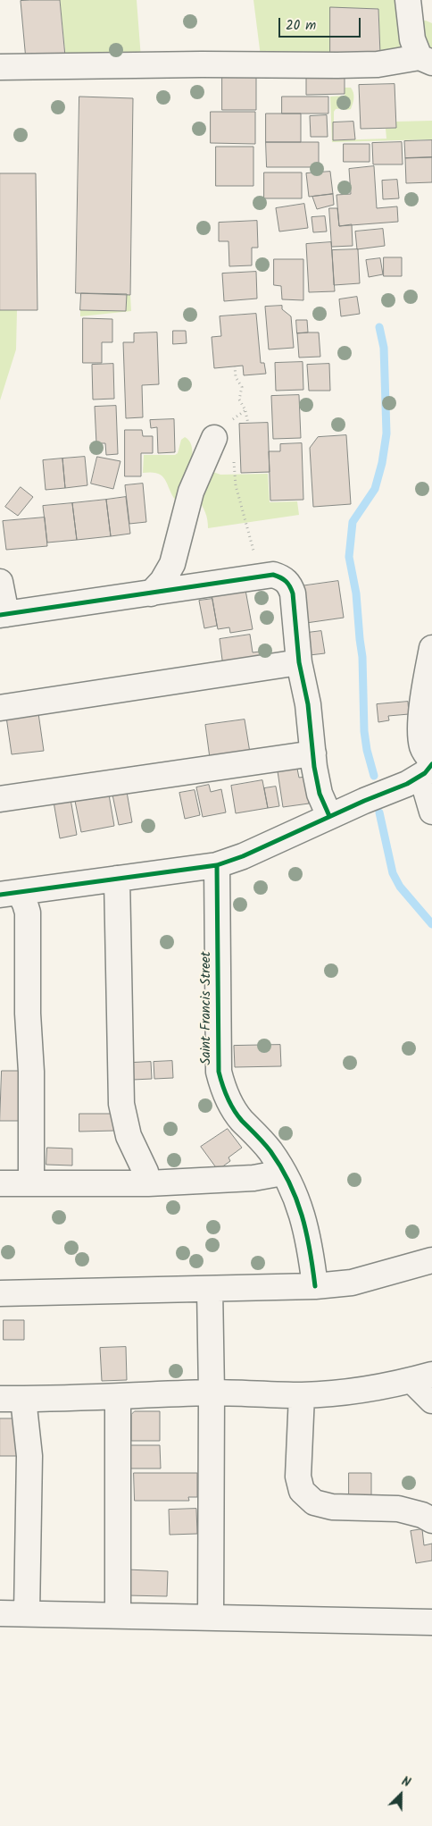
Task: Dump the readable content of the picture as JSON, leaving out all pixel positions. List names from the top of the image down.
{
  "streets": {
    "street": ["Saint Francis Street"]
  },
  "scale_bar": "20 m",
  "north": "top right"
}
